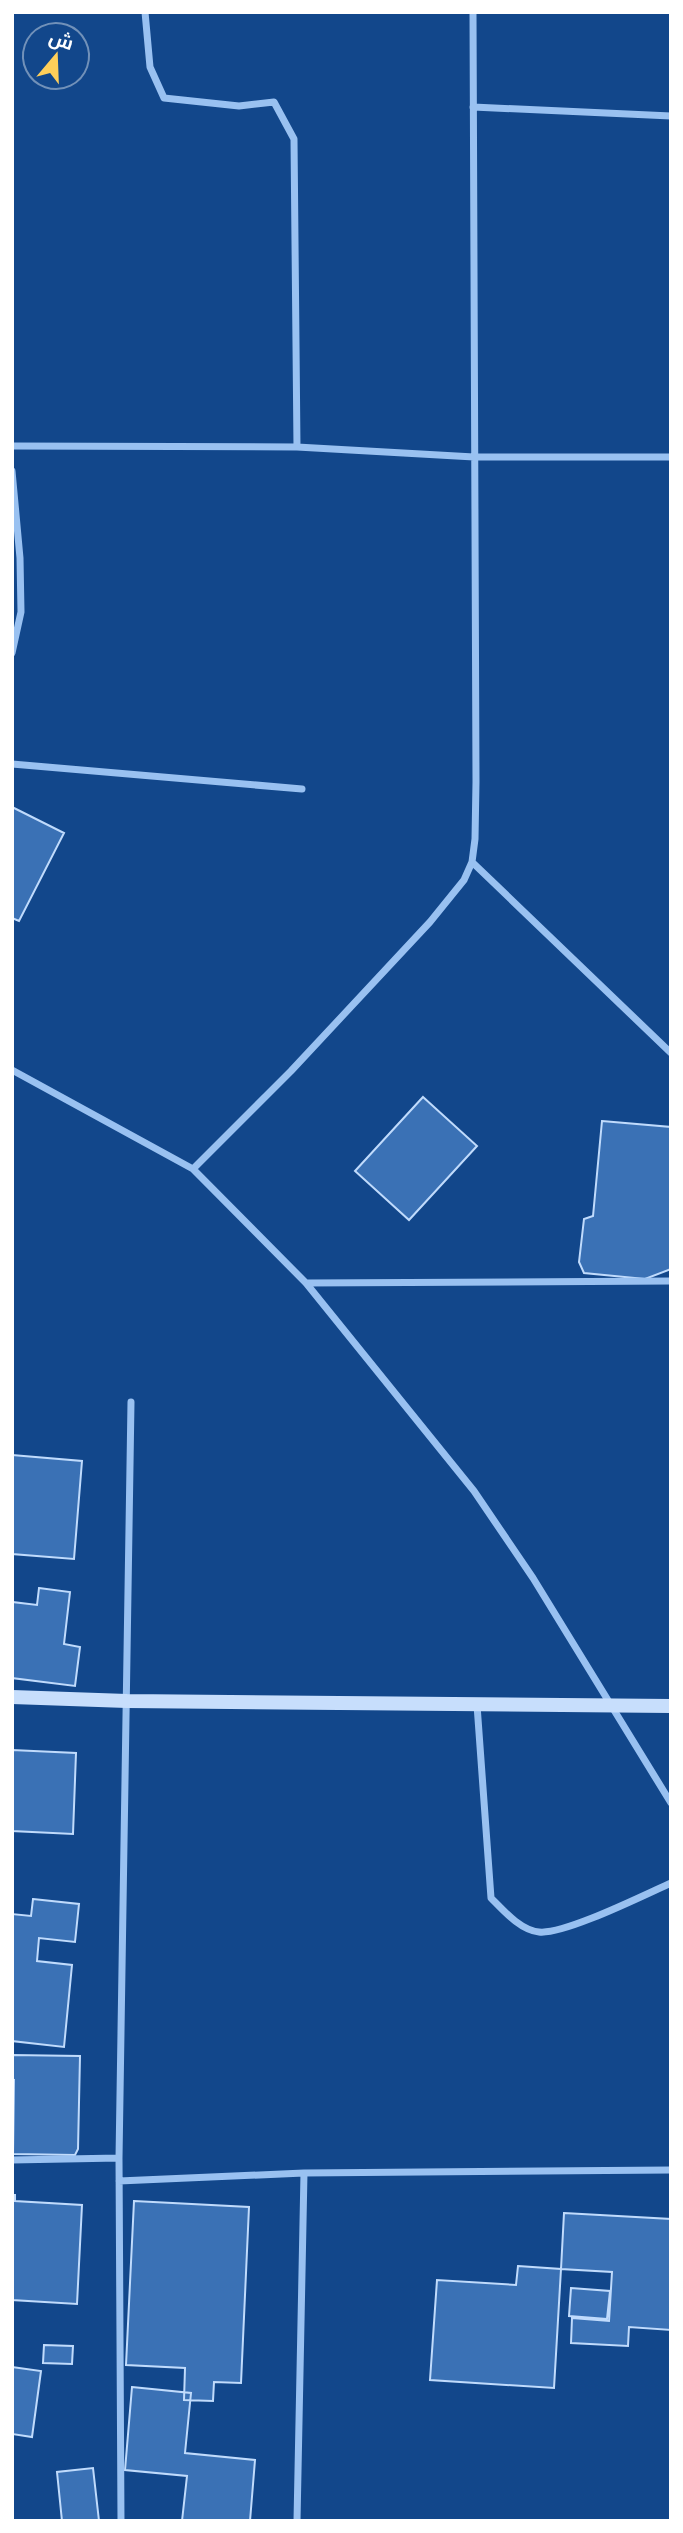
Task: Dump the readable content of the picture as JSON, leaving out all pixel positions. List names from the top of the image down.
{
  "north": "top"
}
